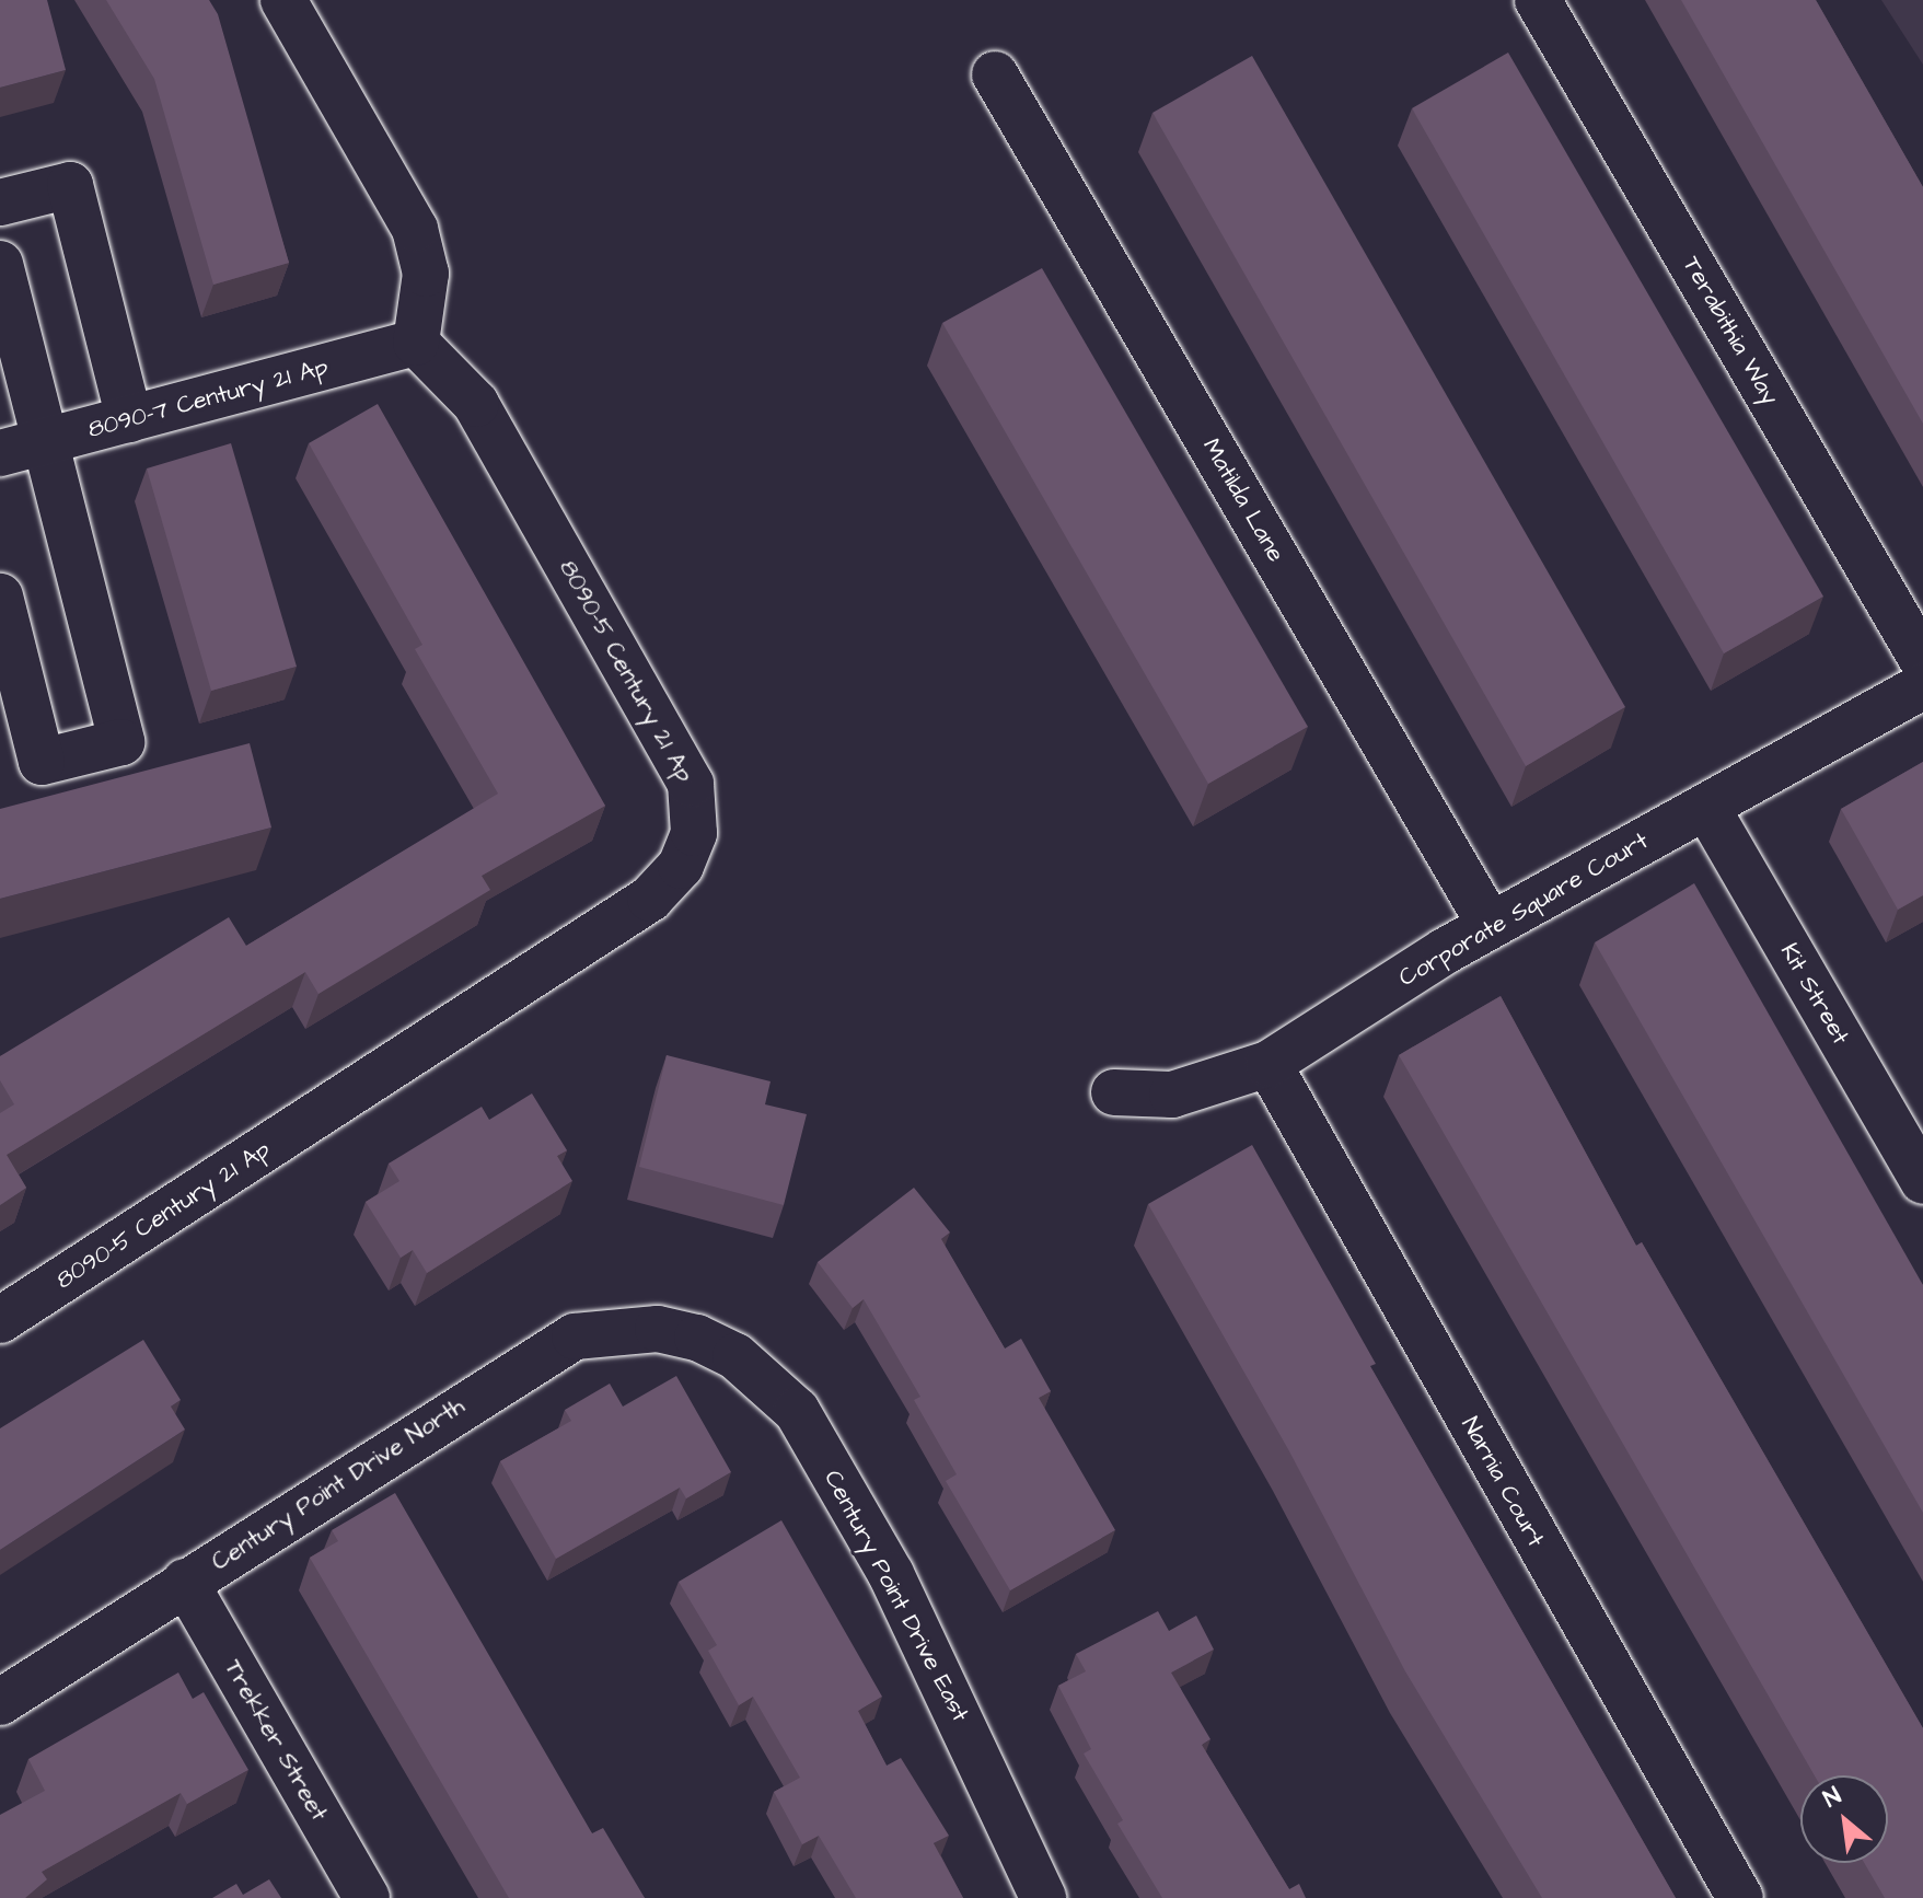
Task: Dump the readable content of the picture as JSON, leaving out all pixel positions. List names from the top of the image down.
{
  "streets": {
    "street": [
      "Terabithia Way",
      "8090-7 Century 21 Ap",
      "Matilda Lane",
      "8090-5 Century 21 Ap",
      "Corporate Square Court",
      "Kit Street",
      "Narnia Court",
      "Century Point Drive North",
      "Century Point Drive East",
      "Trekker Street"
    ]
  },
  "crossings": [
    ["8090-7 Century 21 Ap", "8090-5 Century 21 Ap"],
    ["Matilda Lane", "Corporate Square Court"],
    ["Corporate Square Court", "Kit Street"],
    ["Corporate Square Court", "Narnia Court"],
    ["Century Point Drive North", "Century Point Drive East"],
    ["Century Point Drive North", "Trekker Street"]
  ],
  "north": "top left"
}
